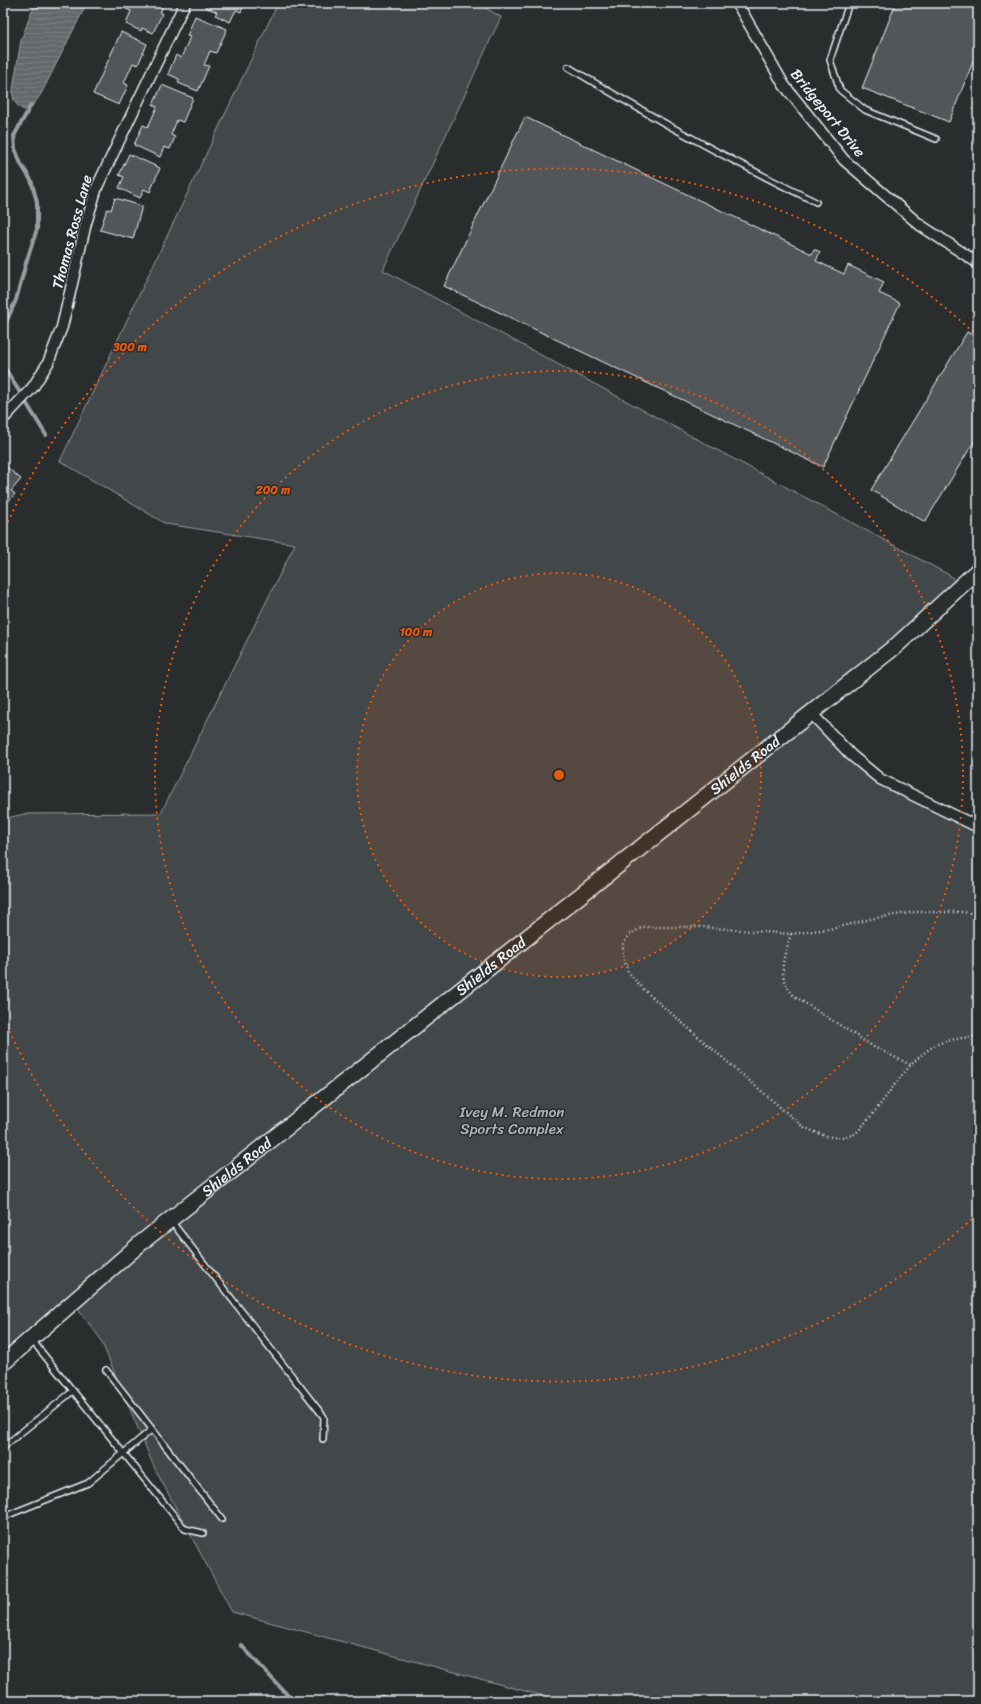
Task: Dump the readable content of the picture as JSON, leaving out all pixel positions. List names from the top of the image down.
{
  "streets": {
    "street": ["Bridgeport Drive", "Thomas Ross Lane", "Shields Road"]
  },
  "parks": ["Ivey M. Redmon Sports Complex"],
  "rings": ["300 m", "200 m", "100 m"]
}
